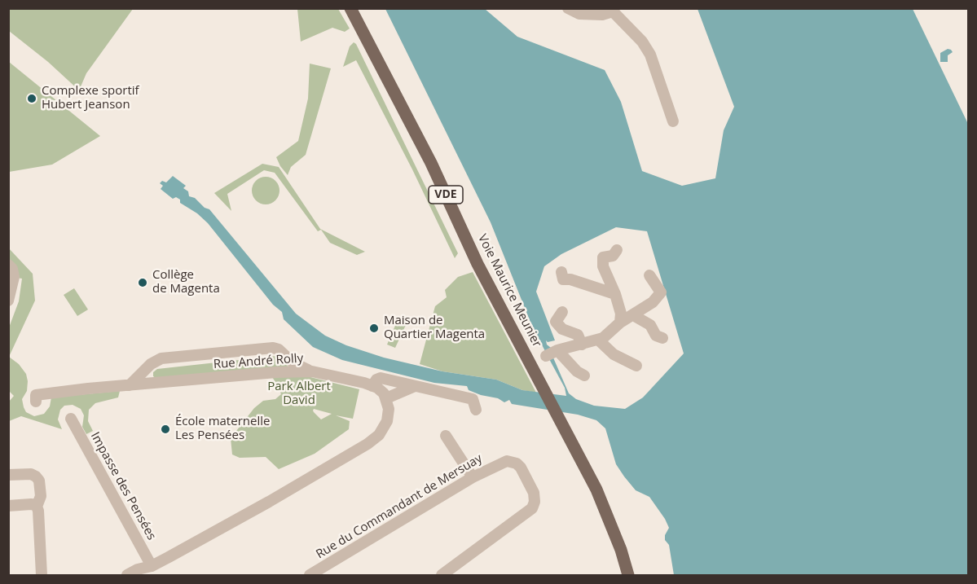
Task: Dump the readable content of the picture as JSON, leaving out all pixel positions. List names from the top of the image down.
{
  "streets": {
    "main road": ["VDE", "Voie Maurice Meunier"],
    "street": ["Rue André Rolly", "Impasse des Pensées", "Rue du Commandant de Mersuay"]
  },
  "parks": ["Park Albert David"],
  "places": [
    "Complexe sportif Hubert Jeanson",
    "Collège de Magenta",
    "Maison de Quartier Magenta",
    "École maternelle Les Pensées"
  ]
}
